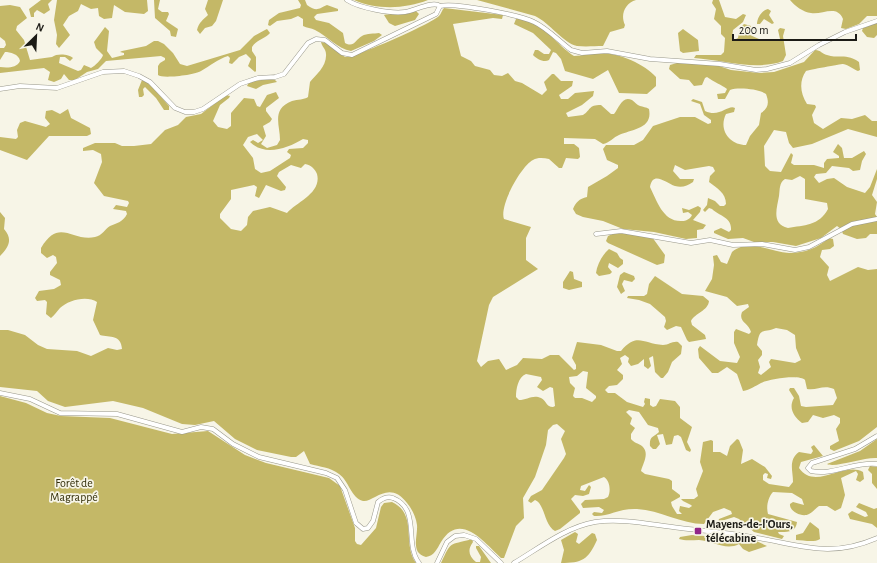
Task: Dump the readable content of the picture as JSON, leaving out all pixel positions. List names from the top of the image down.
{
  "parks": ["Forêt de Magrappé"],
  "places": {
    "transit": ["Mayens-de-l'Ours, télécabine"]
  },
  "scale_bar": "200 m",
  "north": "top right"
}
